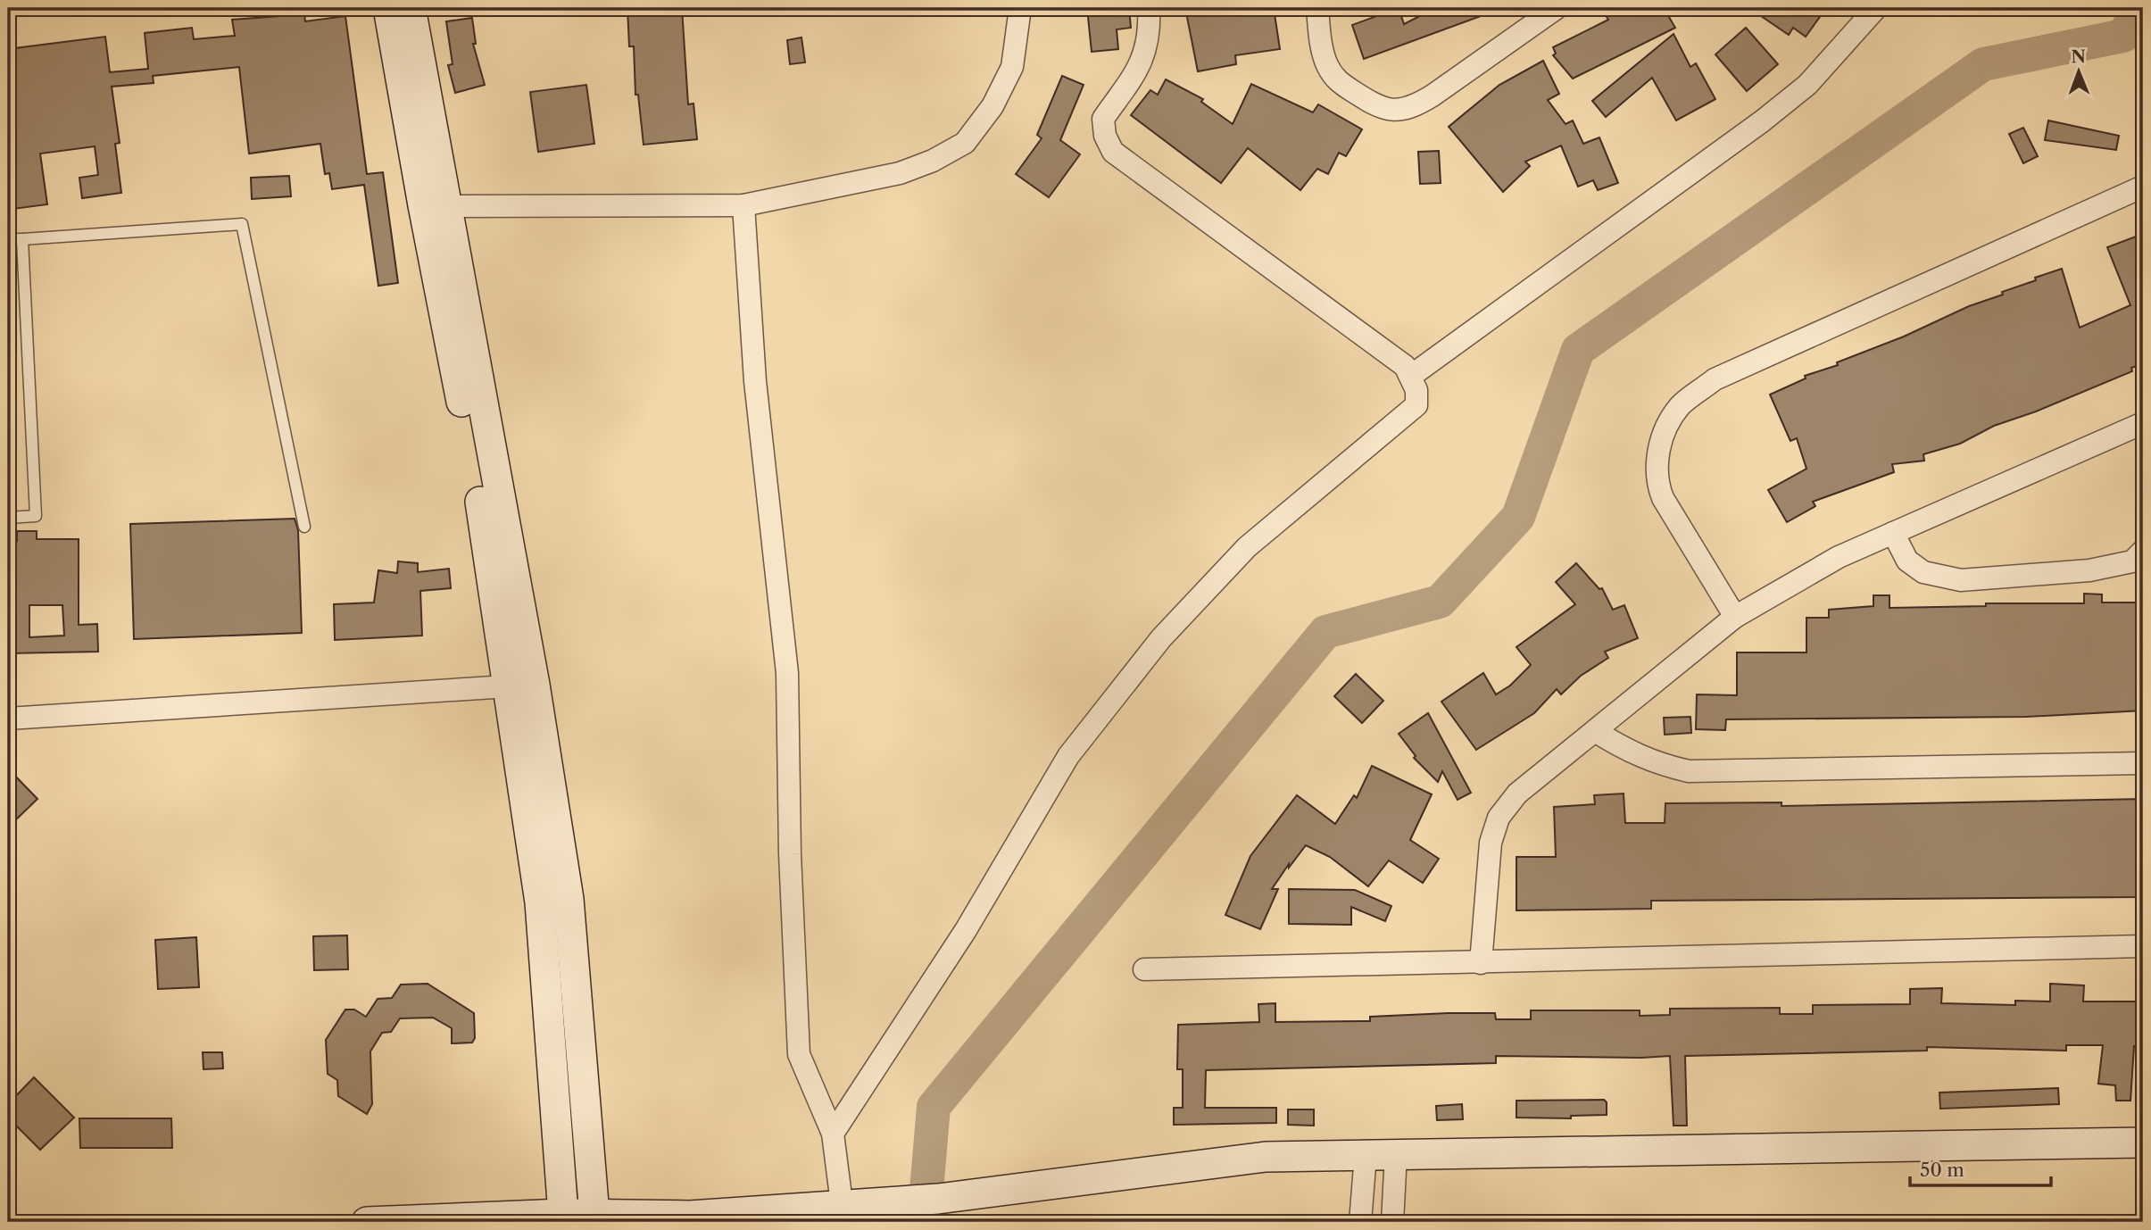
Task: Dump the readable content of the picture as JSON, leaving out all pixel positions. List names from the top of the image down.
{
  "scale_bar": "50 m",
  "north": "top"
}
